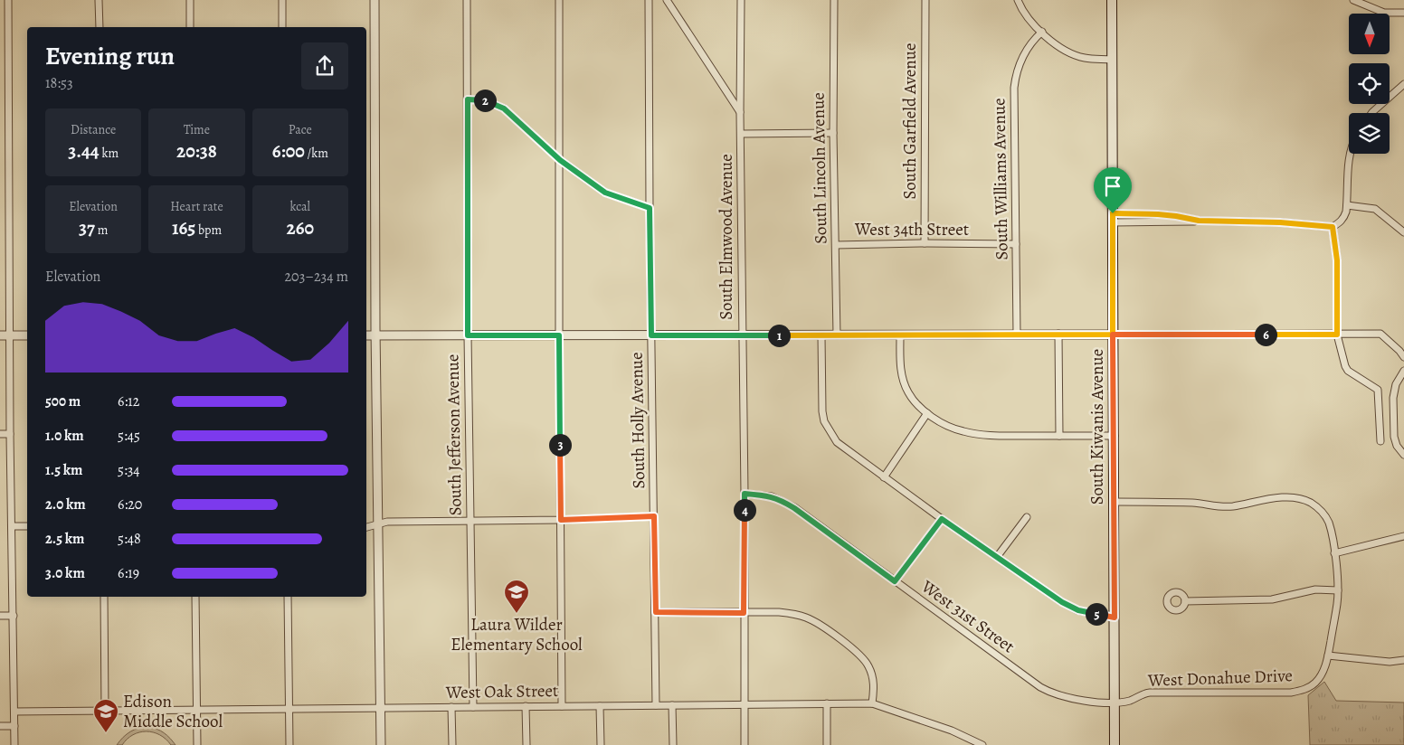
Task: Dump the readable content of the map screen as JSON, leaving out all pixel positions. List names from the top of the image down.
{
  "streets": {
    "main road": ["South Kiwanis Avenue"],
    "street": [
      "South Garfield Avenue",
      "South Lincoln Avenue",
      "South Williams Avenue",
      "West 34th Street",
      "South Elmwood Avenue",
      "South Holly Avenue",
      "South Jefferson Avenue",
      "West 31st Street",
      "West Donahue Drive",
      "West Oak Street"
    ]
  },
  "crossings": [
    ["South Garfield Avenue", "West 34th Street"],
    ["South Lincoln Avenue", "West 34th Street"],
    ["South Williams Avenue", "West 34th Street"],
    ["South Elmwood Avenue", "West 31st Street"],
    ["South Elmwood Avenue", "West Oak Street"],
    ["South Holly Avenue", "West Oak Street"],
    ["South Kiwanis Avenue", "West 31st Street"],
    ["South Kiwanis Avenue", "West Donahue Drive"],
    ["South Jefferson Avenue", "West Oak Street"],
    ["West 31st Street", "West Donahue Drive"]
  ],
  "places": {
    "school or university": ["Laura Wilder Elementary School", "Edison Middle School"]
  },
  "north": "bottom",
  "page": {
    "heading": ["Evening run", "18:53"],
    "pins": [
      "2",
      "6",
      "1",
      "3",
      "4",
      "5"
    ],
    "stats": [
      ["Distance", "3.44 km"],
      ["Time", "20:38"],
      ["Pace", "6:00 /km"],
      ["Elevation", "37 m"],
      ["Heart rate", "165 bpm"],
      ["kcal", "260"]
    ],
    "chart": ["Elevation", "203–234 m"],
    "list": [
      {
        "name": "500 m",
        "note": "6:12"
      },
      {
        "name": "1.0 km",
        "note": "5:45"
      },
      {
        "name": "1.5 km",
        "note": "5:34"
      },
      {
        "name": "2.0 km",
        "note": "6:20"
      },
      {
        "name": "2.5 km",
        "note": "5:48"
      },
      {
        "name": "3.0 km",
        "note": "6:19"
      }
    ]
  }
}
